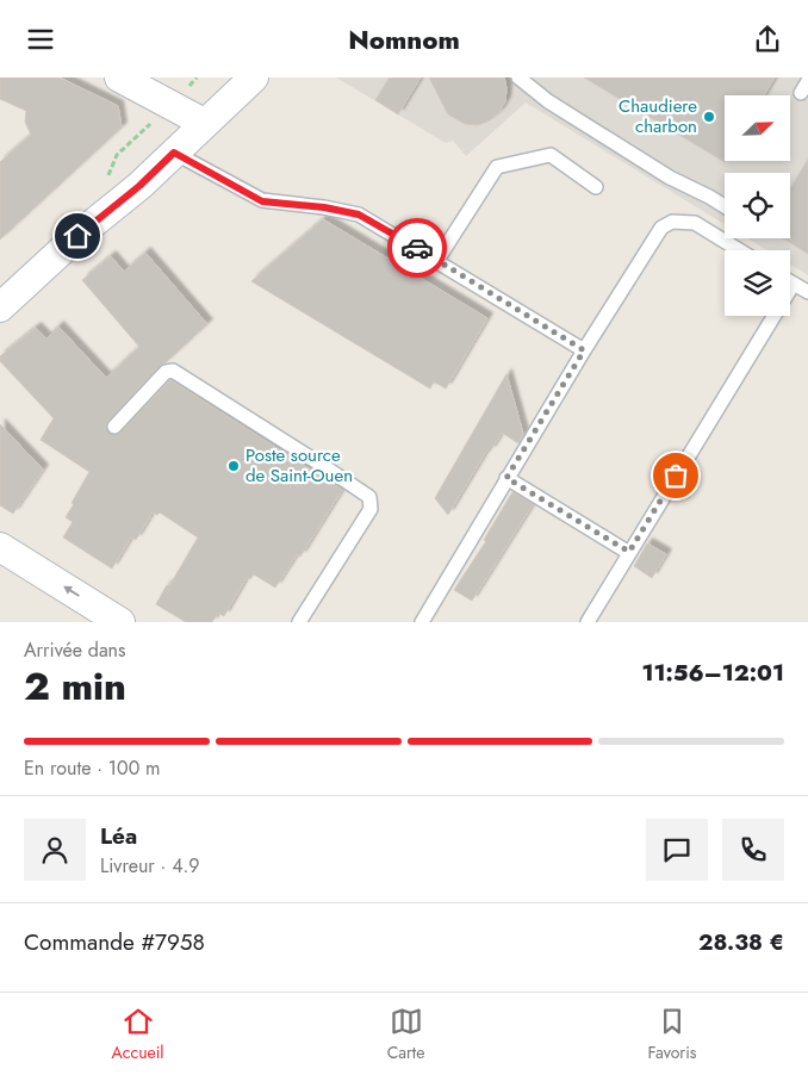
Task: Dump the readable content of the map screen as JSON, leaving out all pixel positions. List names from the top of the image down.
{
  "places": ["Chaudiere charbon", "Poste source de Saint-Ouen"],
  "north": "top right",
  "page": {
    "header": "Nomnom",
    "heading": ["2 min", "Arrivée dans", "11:56–12:01"],
    "panel": [
      "Léa",
      "Livreur · 4.9",
      "Commande #7958",
      "28.38 €"
    ],
    "bar": "En route · 100 m",
    "tabs": ["Accueil", "Carte", "Favoris"]
  }
}
